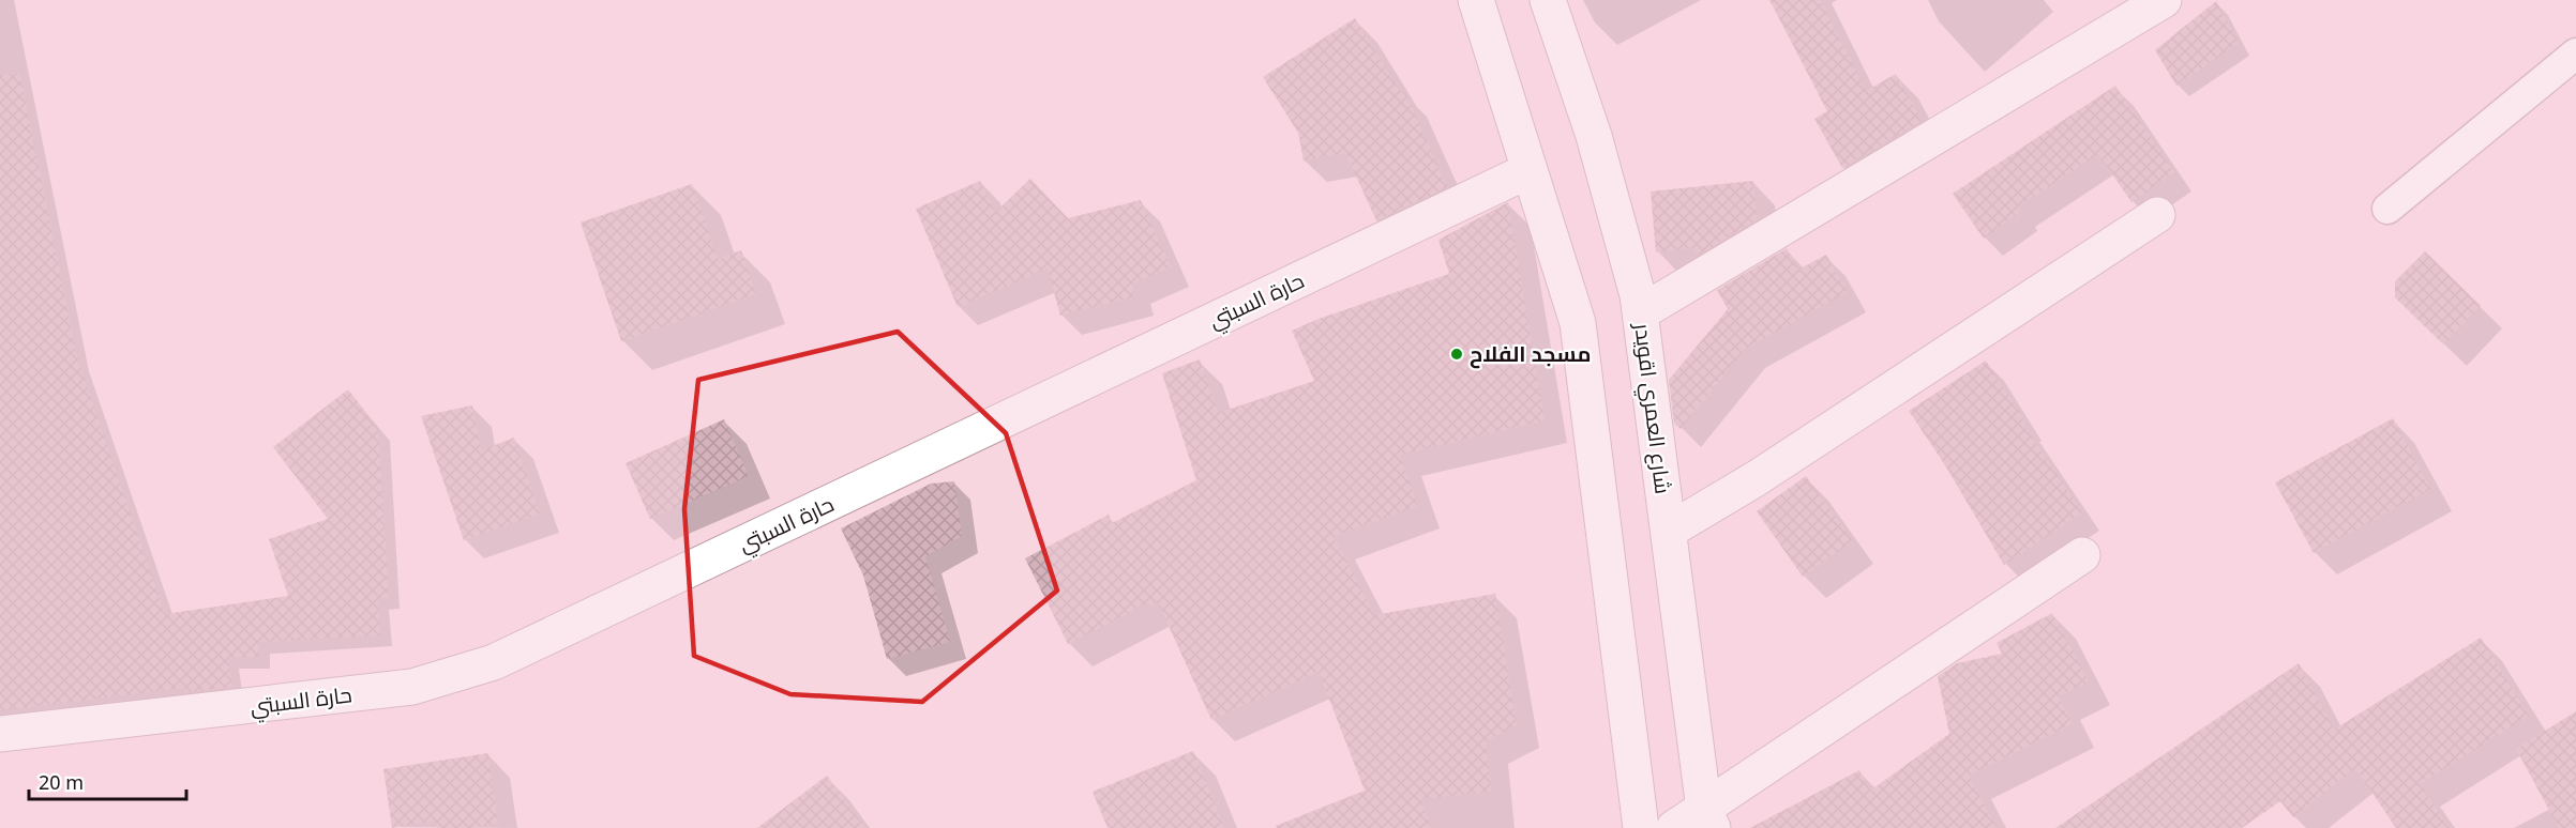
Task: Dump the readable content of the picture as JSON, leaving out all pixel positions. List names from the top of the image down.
{
  "streets": {
    "street": ["حارة السبتي", "شارع العمري اقويدر"]
  },
  "places": ["مسجد الفلاح"],
  "scale_bar": "20 m"
}
